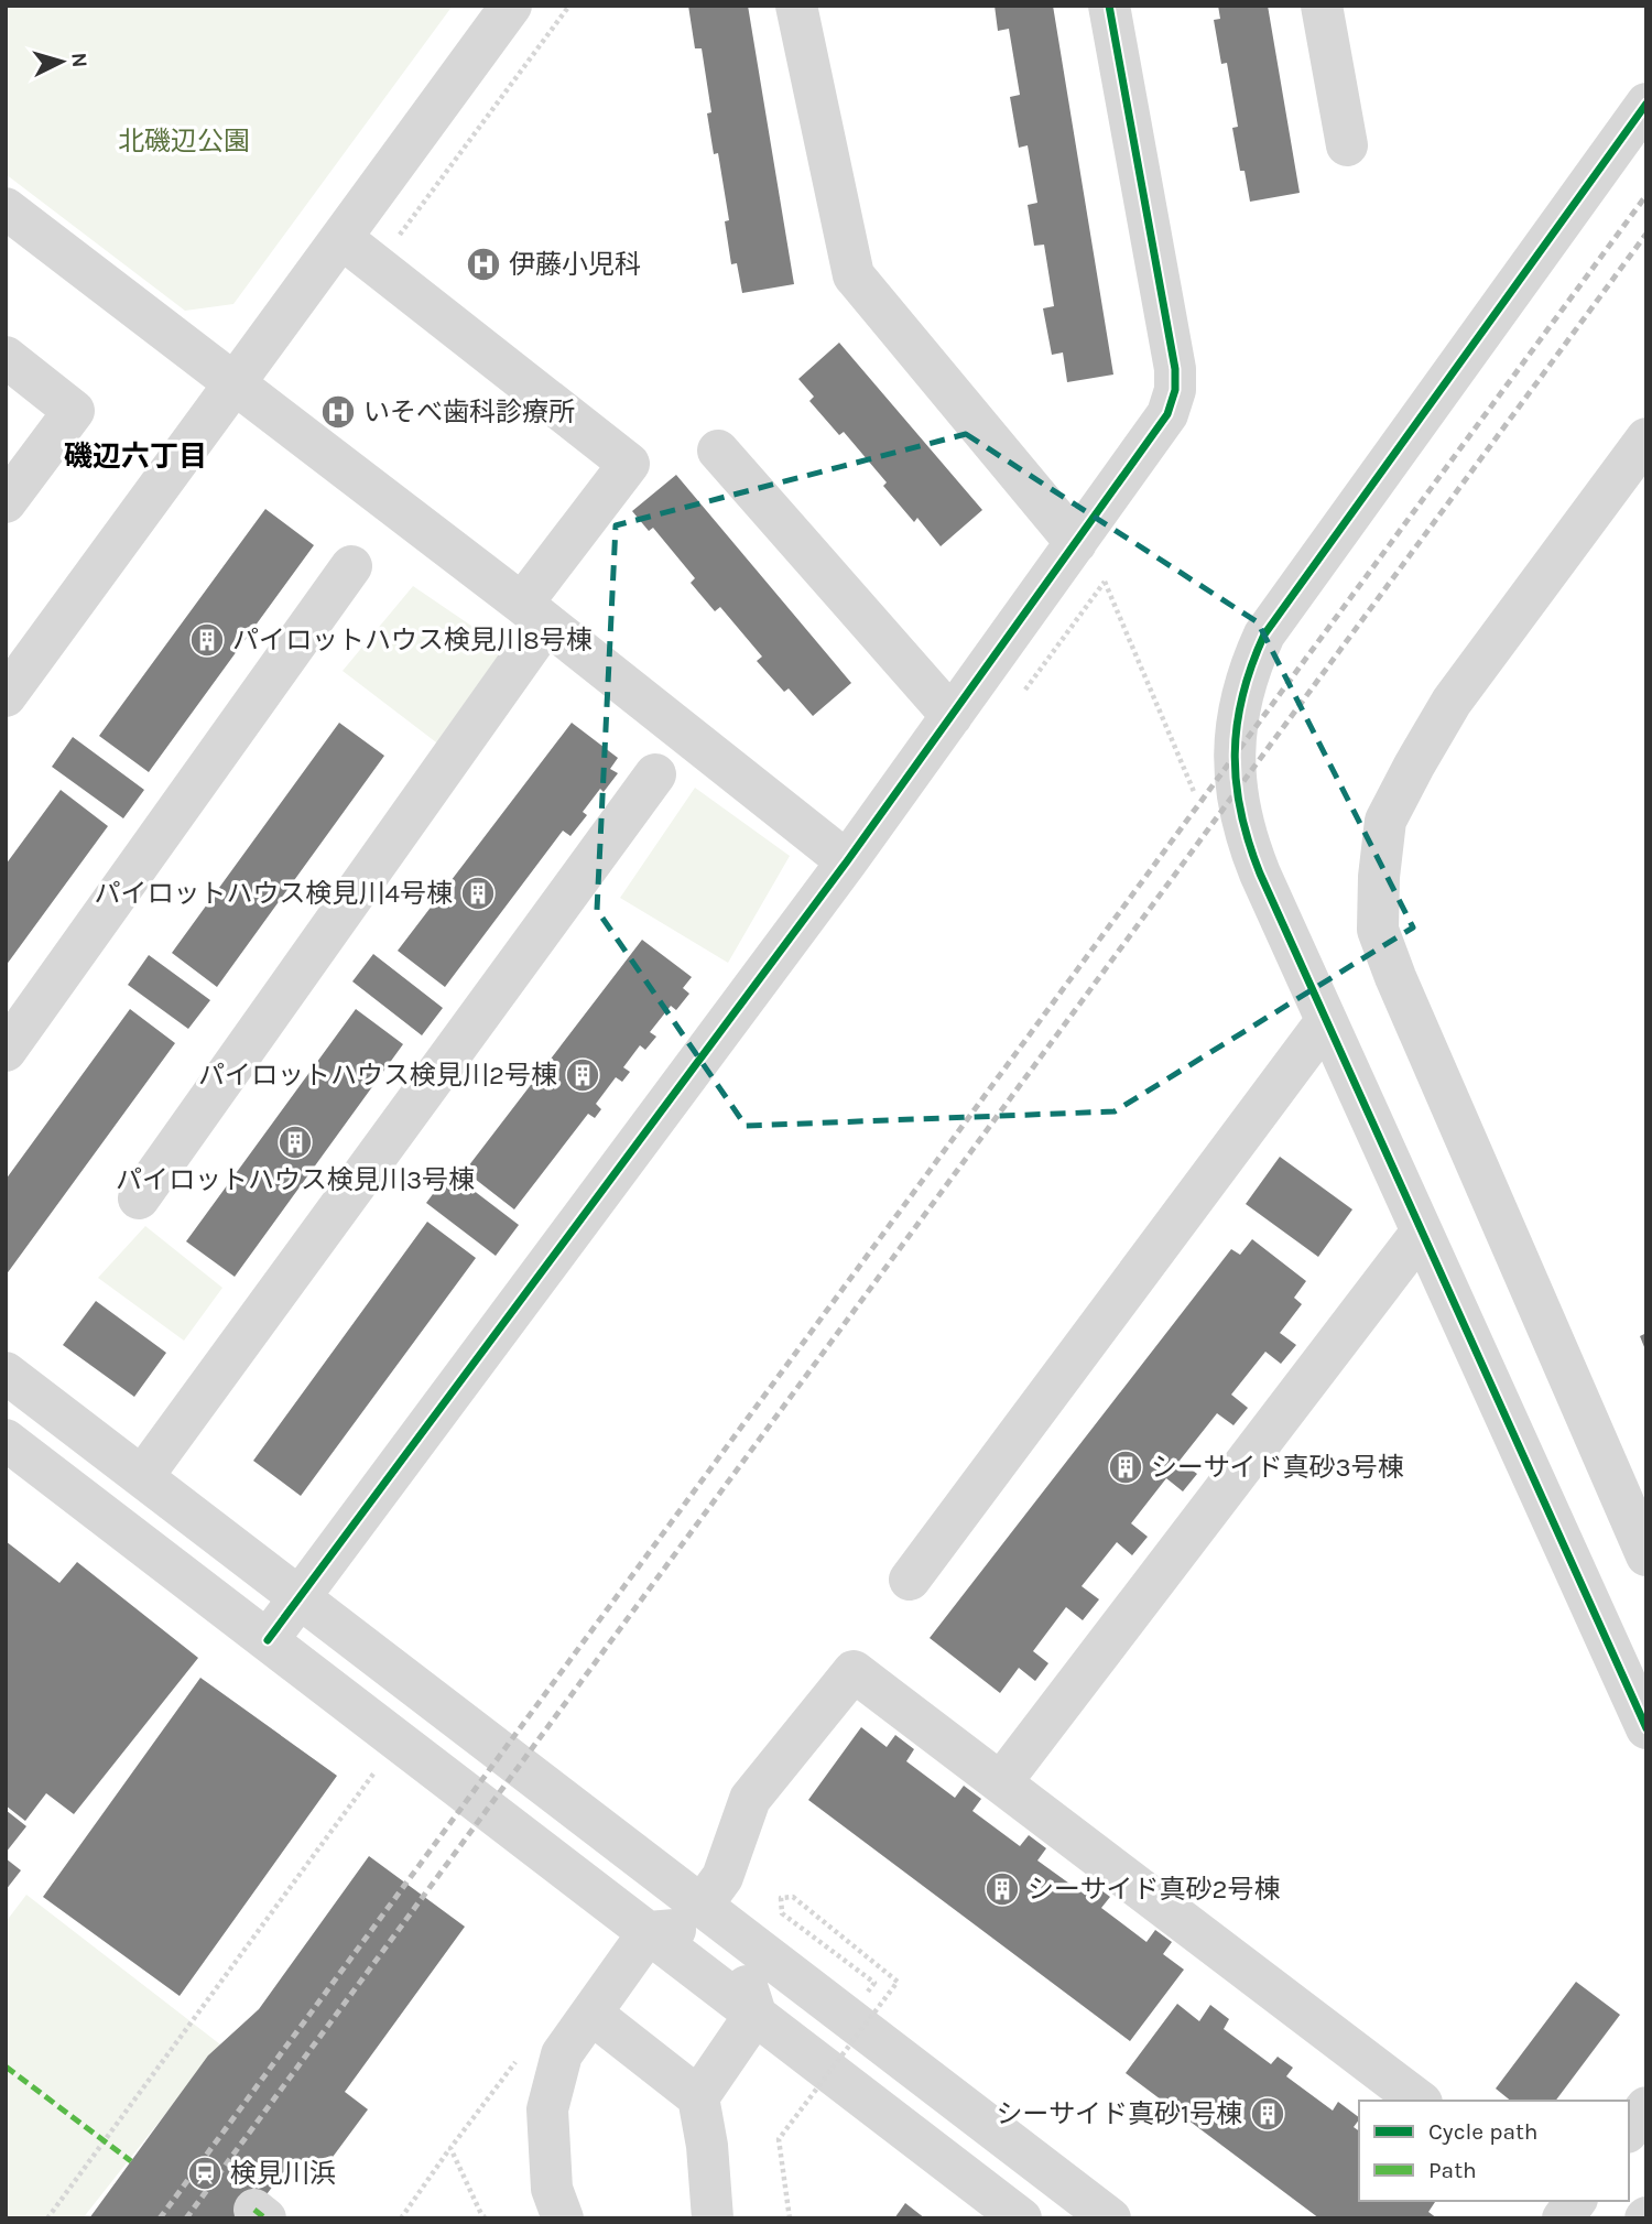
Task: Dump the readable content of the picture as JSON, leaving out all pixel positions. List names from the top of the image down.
{
  "districts": ["磯辺六丁目"],
  "parks": ["北磯辺公園"],
  "places": {
    "hospital": ["伊藤小児科", "いそべ歯科診療所"],
    "building": [
      "パイロットハウス検見川8号棟",
      "パイロットハウス検見川4号棟",
      "パイロットハウス検見川2号棟",
      "パイロットハウス検見川3号棟",
      "シーサイド真砂3号棟",
      "シーサイド真砂2号棟",
      "シーサイド真砂1号棟"
    ],
    "station": ["検見川浜"]
  },
  "legend": ["Cycle path", "Path"],
  "north": "right"
}
